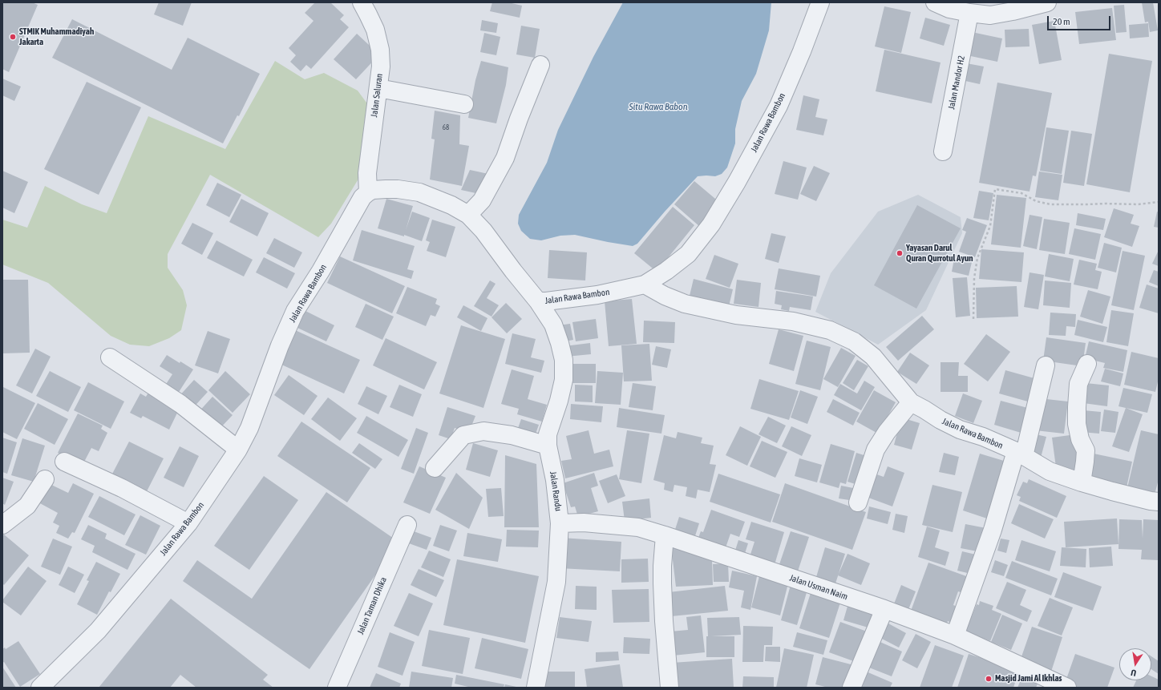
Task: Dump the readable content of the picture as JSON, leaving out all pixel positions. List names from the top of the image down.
{
  "streets": {
    "street": [
      "Jalan Mandor H2",
      "Jalan Saluran",
      "Jalan Rawa Bambon",
      "Jalan Randu",
      "Jalan Usman Naim",
      "Jalan Taman Dhika"
    ]
  },
  "crossings": [
    ["Jalan Saluran", "Jalan Rawa Bambon"],
    ["Jalan Rawa Bambon", "Jalan Randu"],
    ["Jalan Randu", "Jalan Usman Naim"]
  ],
  "water": ["Situ Rawa Babon"],
  "places": ["STMIK Muhammadiyah Jakarta", "Yayasan Darul Quran Qurrotul Ayun", "Masjid Jami Al Ikhlas"],
  "house_numbers": ["68"],
  "scale_bar": "20 m",
  "north": "bottom"
}
